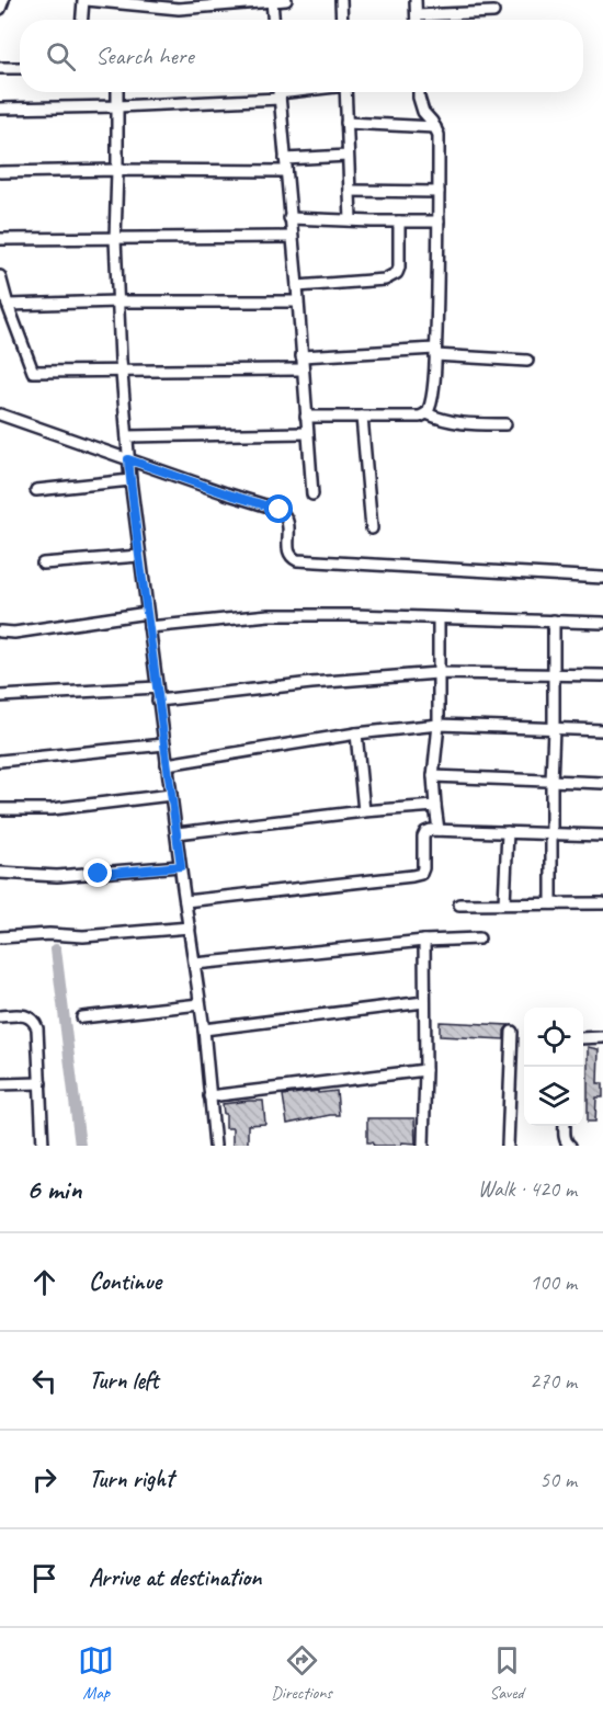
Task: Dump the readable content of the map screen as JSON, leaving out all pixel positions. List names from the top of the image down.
{
  "page": {
    "search": "Search here",
    "heading": ["6 min", "Walk · 420 m"],
    "list": [
      ["Continue", "100 m"],
      ["Turn left", "270 m"],
      ["Turn right", "50 m"],
      "Arrive at destination"
    ],
    "nav": ["Map", "Directions", "Saved"]
  }
}
